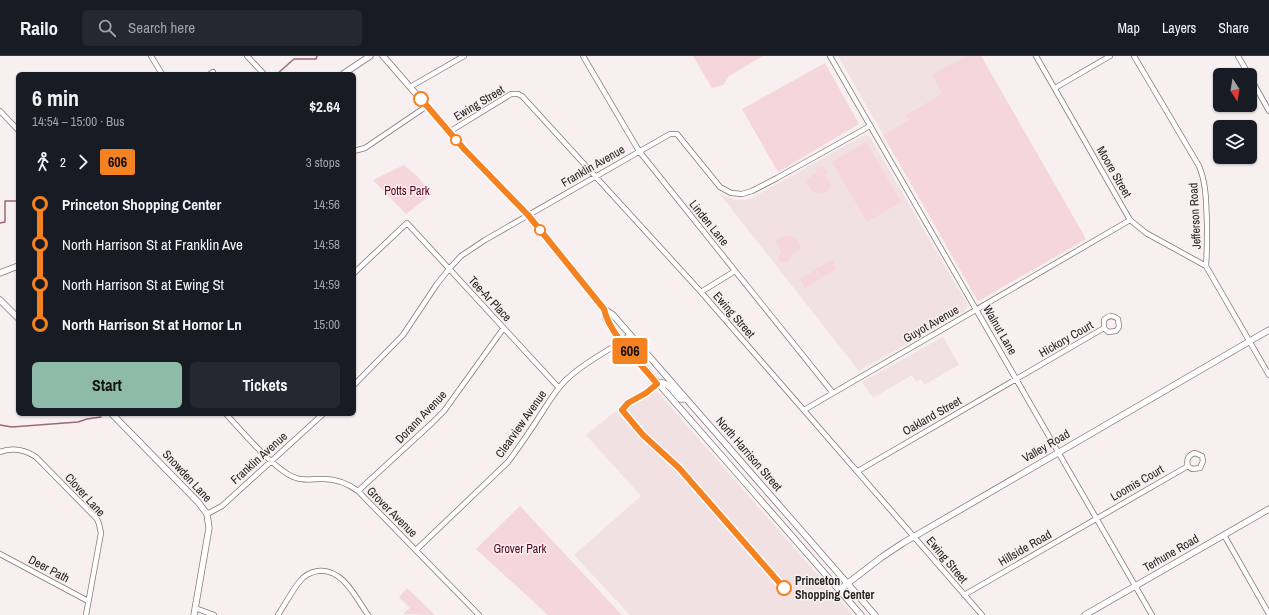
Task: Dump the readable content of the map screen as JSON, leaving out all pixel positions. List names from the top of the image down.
{
  "streets": {
    "street": [
      "Ewing Street",
      "Franklin Avenue",
      "Moore Street",
      "Jefferson Road",
      "Linden Lane",
      "Tee-Ar Place",
      "Guyot Avenue",
      "Walnut Lane",
      "Hickory Court",
      "Oakland Street",
      "Dorann Avenue",
      "Clearview Avenue",
      "Valley Road",
      "North Harrison Street",
      "Snowden Lane",
      "Loomis Court",
      "Clover Lane",
      "Grover Avenue",
      "Hillside Road",
      "Terhune Road",
      "Deer Path"
    ]
  },
  "crossings": [
    ["Ewing Street", "Franklin Avenue"],
    ["Ewing Street", "Guyot Avenue"],
    ["Ewing Street", "Oakland Street"],
    ["Ewing Street", "Valley Road"],
    ["Ewing Street", "North Harrison Street"],
    ["Ewing Street", "Hillside Road"],
    ["Franklin Avenue", "Linden Lane"],
    ["Franklin Avenue", "Tee-Ar Place"],
    ["Franklin Avenue", "Walnut Lane"],
    ["Franklin Avenue", "North Harrison Street"],
    ["Franklin Avenue", "Snowden Lane"],
    ["Franklin Avenue", "Grover Avenue"],
    ["Moore Street", "Jefferson Road"],
    ["Moore Street", "Guyot Avenue"],
    ["Jefferson Road", "Valley Road"],
    ["Linden Lane", "Guyot Avenue"],
    ["Tee-Ar Place", "Dorann Avenue"],
    ["Tee-Ar Place", "Clearview Avenue"],
    ["Guyot Avenue", "Walnut Lane"],
    ["Walnut Lane", "Hickory Court"],
    ["Walnut Lane", "Oakland Street"],
    ["Walnut Lane", "Valley Road"],
    ["Walnut Lane", "Loomis Court"],
    ["Walnut Lane", "Hillside Road"],
    ["Walnut Lane", "Terhune Road"],
    ["Hickory Court", "Oakland Street"],
    ["Dorann Avenue", "Grover Avenue"],
    ["Clearview Avenue", "North Harrison Street"],
    ["Clearview Avenue", "Grover Avenue"],
    ["Valley Road", "North Harrison Street"],
    ["Loomis Court", "Hillside Road"],
    ["Clover Lane", "Deer Path"]
  ],
  "parks": ["Potts Park", "Grover Park"],
  "places": ["Princeton Shopping Center"],
  "lines": ["bus line 606"],
  "north": "bottom",
  "page": {
    "header": "Railo",
    "search": "Search here",
    "nav": ["Map", "Layers", "Share"],
    "on_map": "606",
    "heading": ["6 min", "14:54 – 15:00 · Bus", "$2.64"],
    "legs": ["2", "606", "3 stops"],
    "list": [
      {
        "name": "Princeton Shopping Center",
        "value": "14:56"
      },
      {
        "name": "North Harrison St at Franklin Ave",
        "value": "14:58"
      },
      {
        "name": "North Harrison St at Ewing St",
        "value": "14:59"
      },
      {
        "name": "North Harrison St at Hornor Ln",
        "value": "15:00"
      }
    ],
    "buttons": ["Start", "Tickets"]
  }
}
